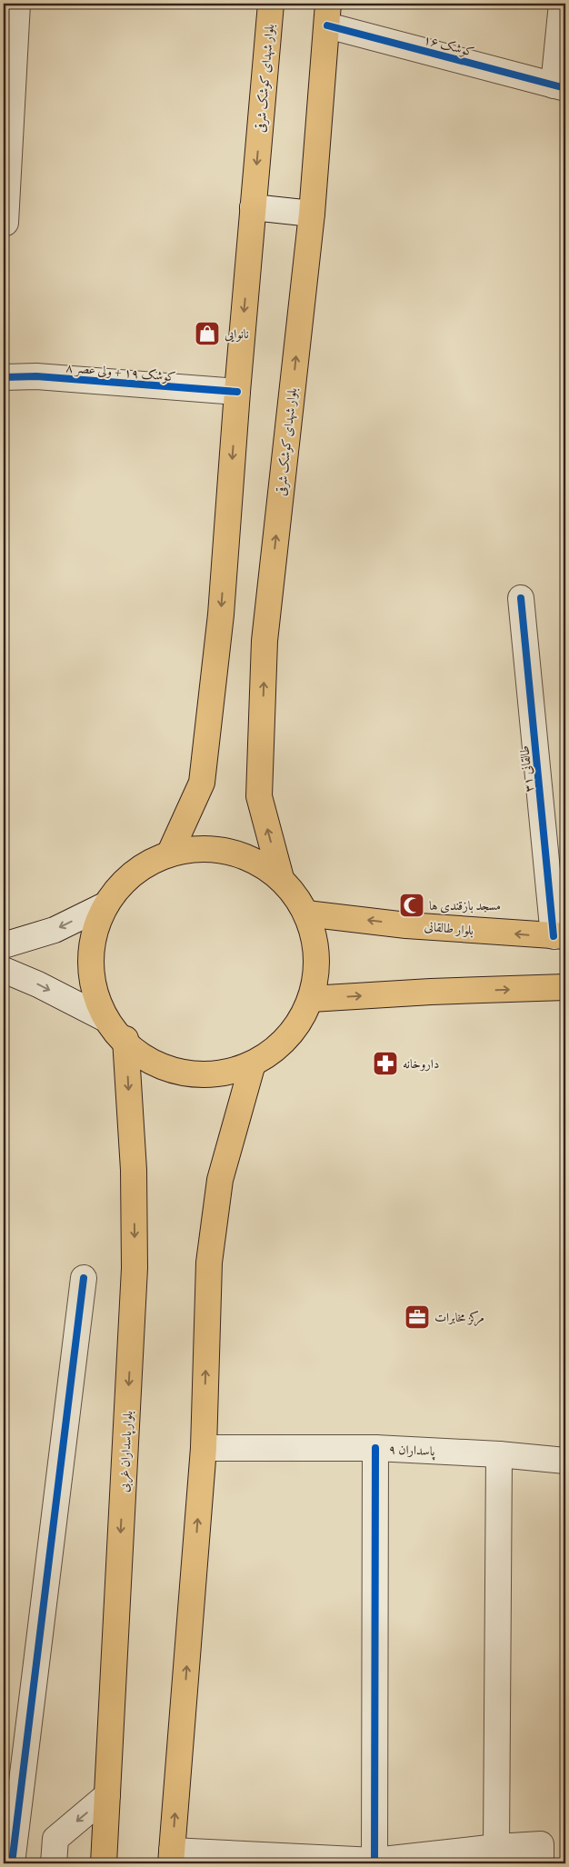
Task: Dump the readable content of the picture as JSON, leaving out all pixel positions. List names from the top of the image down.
{
  "streets": {
    "main road": ["بلوار شهدای کوشک شرقی", "بلوار طالقانی", "بلوار پاسداران غربی"],
    "street": [
      "کوشک ۱۶",
      "کوشک ۱۹ + ولی عصر ۸",
      "طالقانی ۳۱",
      "پاسداران ۹"
    ]
  },
  "crossings": [
    ["کوشک ۱۶", "بلوار شهدای کوشک شرقی"],
    ["بلوار شهدای کوشک شرقی", "کوشک ۱۹ + ولی عصر ۸"],
    ["طالقانی ۳۱", "بلوار طالقانی"]
  ],
  "places": {
    "shop": ["نانوایی"],
    "mosque": ["مسجد بازقندی ها"],
    "pharmacy": ["داروخانه"],
    "office": ["مرکز مخابرات"]
  }
}
